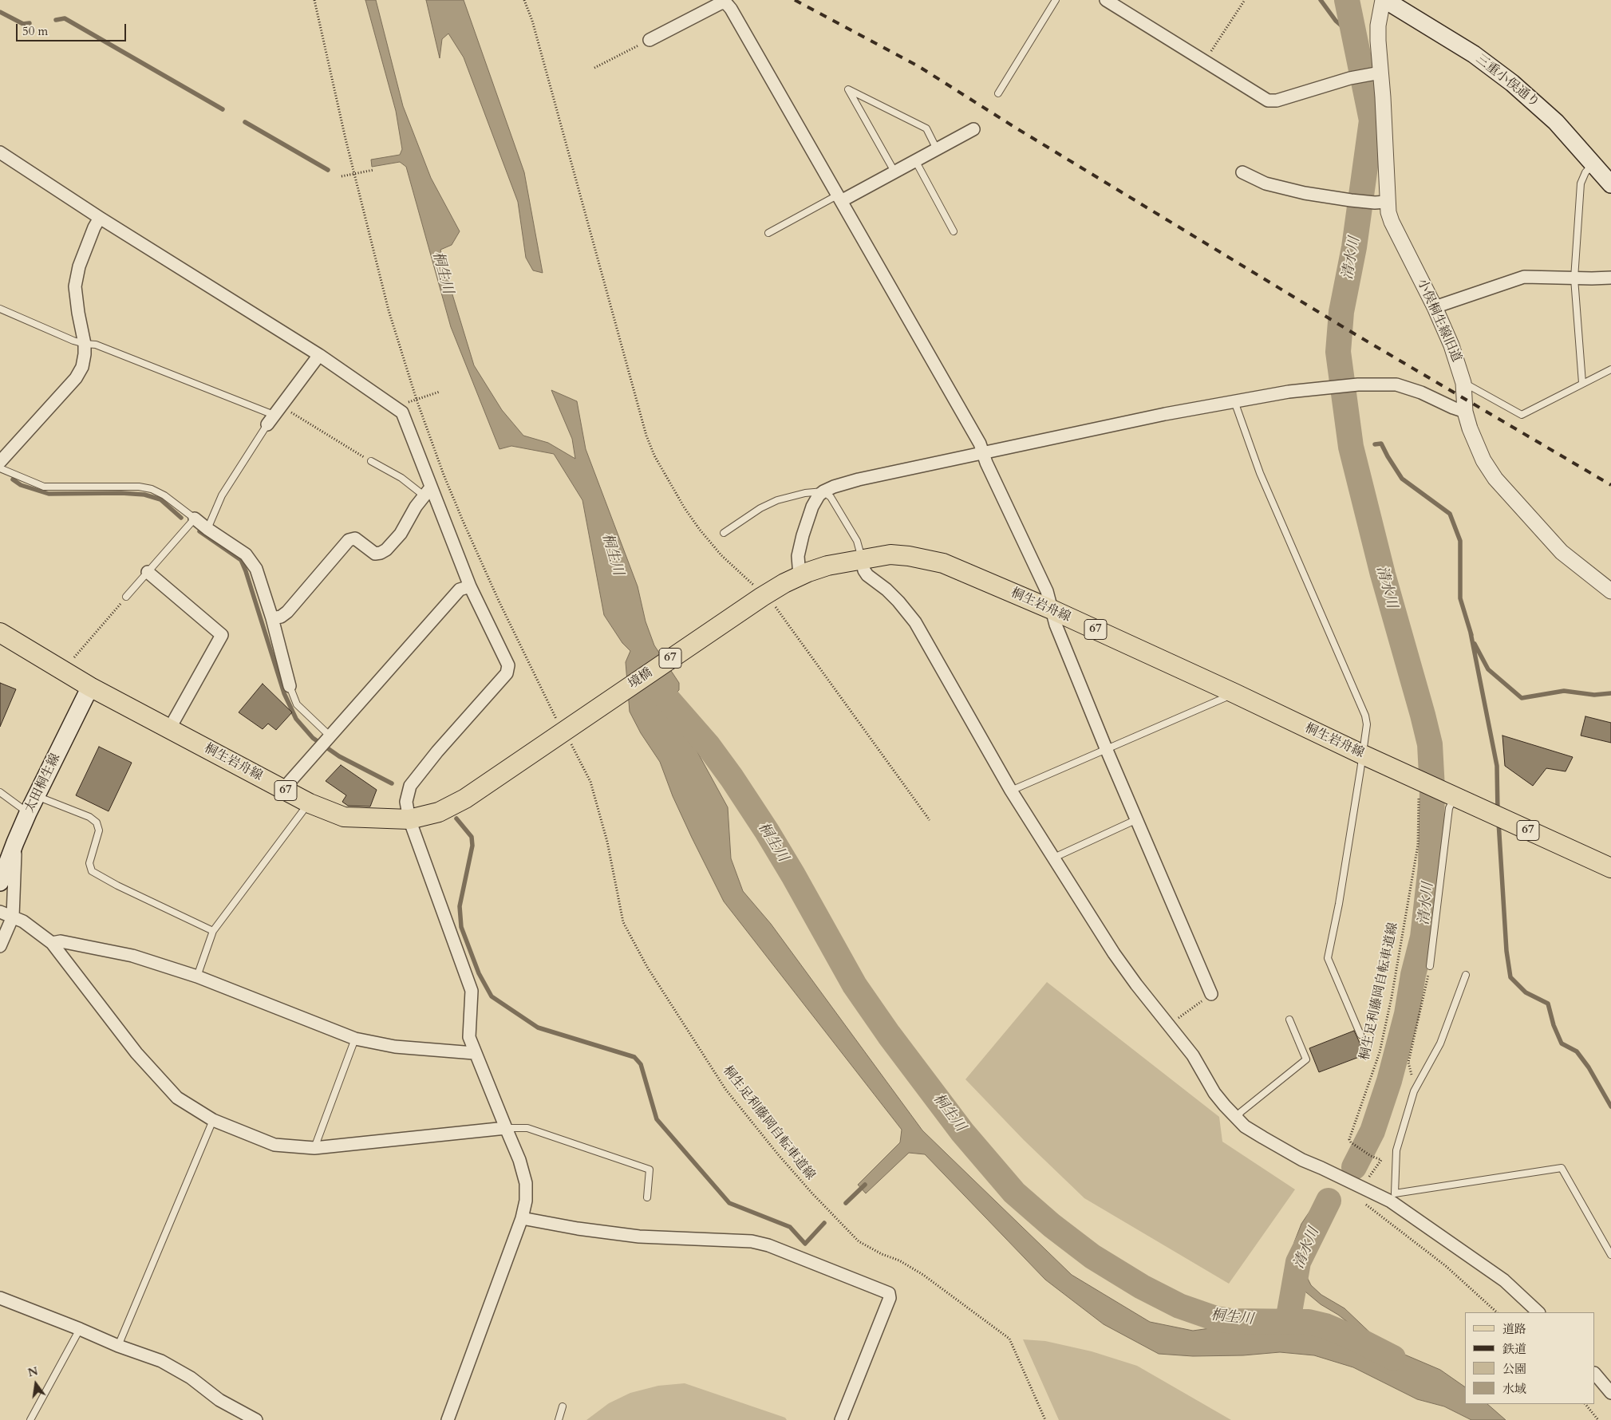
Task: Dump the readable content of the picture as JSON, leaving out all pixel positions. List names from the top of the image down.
{
  "streets": {
    "main road": [
      "三重小俣通り",
      "桐生岩舟線",
      "67",
      "境橋",
      "太田桐生線"
    ],
    "street": ["小俣桐生線旧道"],
    "path": ["桐生足利藤岡自転車道線"]
  },
  "crossings": [
    ["三重小俣通り", "小俣桐生線旧道"],
    ["桐生岩舟線", "67"],
    ["桐生岩舟線", "境橋"],
    ["桐生岩舟線", "太田桐生線"],
    ["桐生岩舟線", "桐生足利藤岡自転車道線"],
    ["67", "桐生足利藤岡自転車道線"]
  ],
  "water": ["清水川", "桐生川"],
  "legend": [
    "道路",
    "鉄道",
    "公園",
    "水域"
  ],
  "scale_bar": "50 m",
  "north": "top"
}
